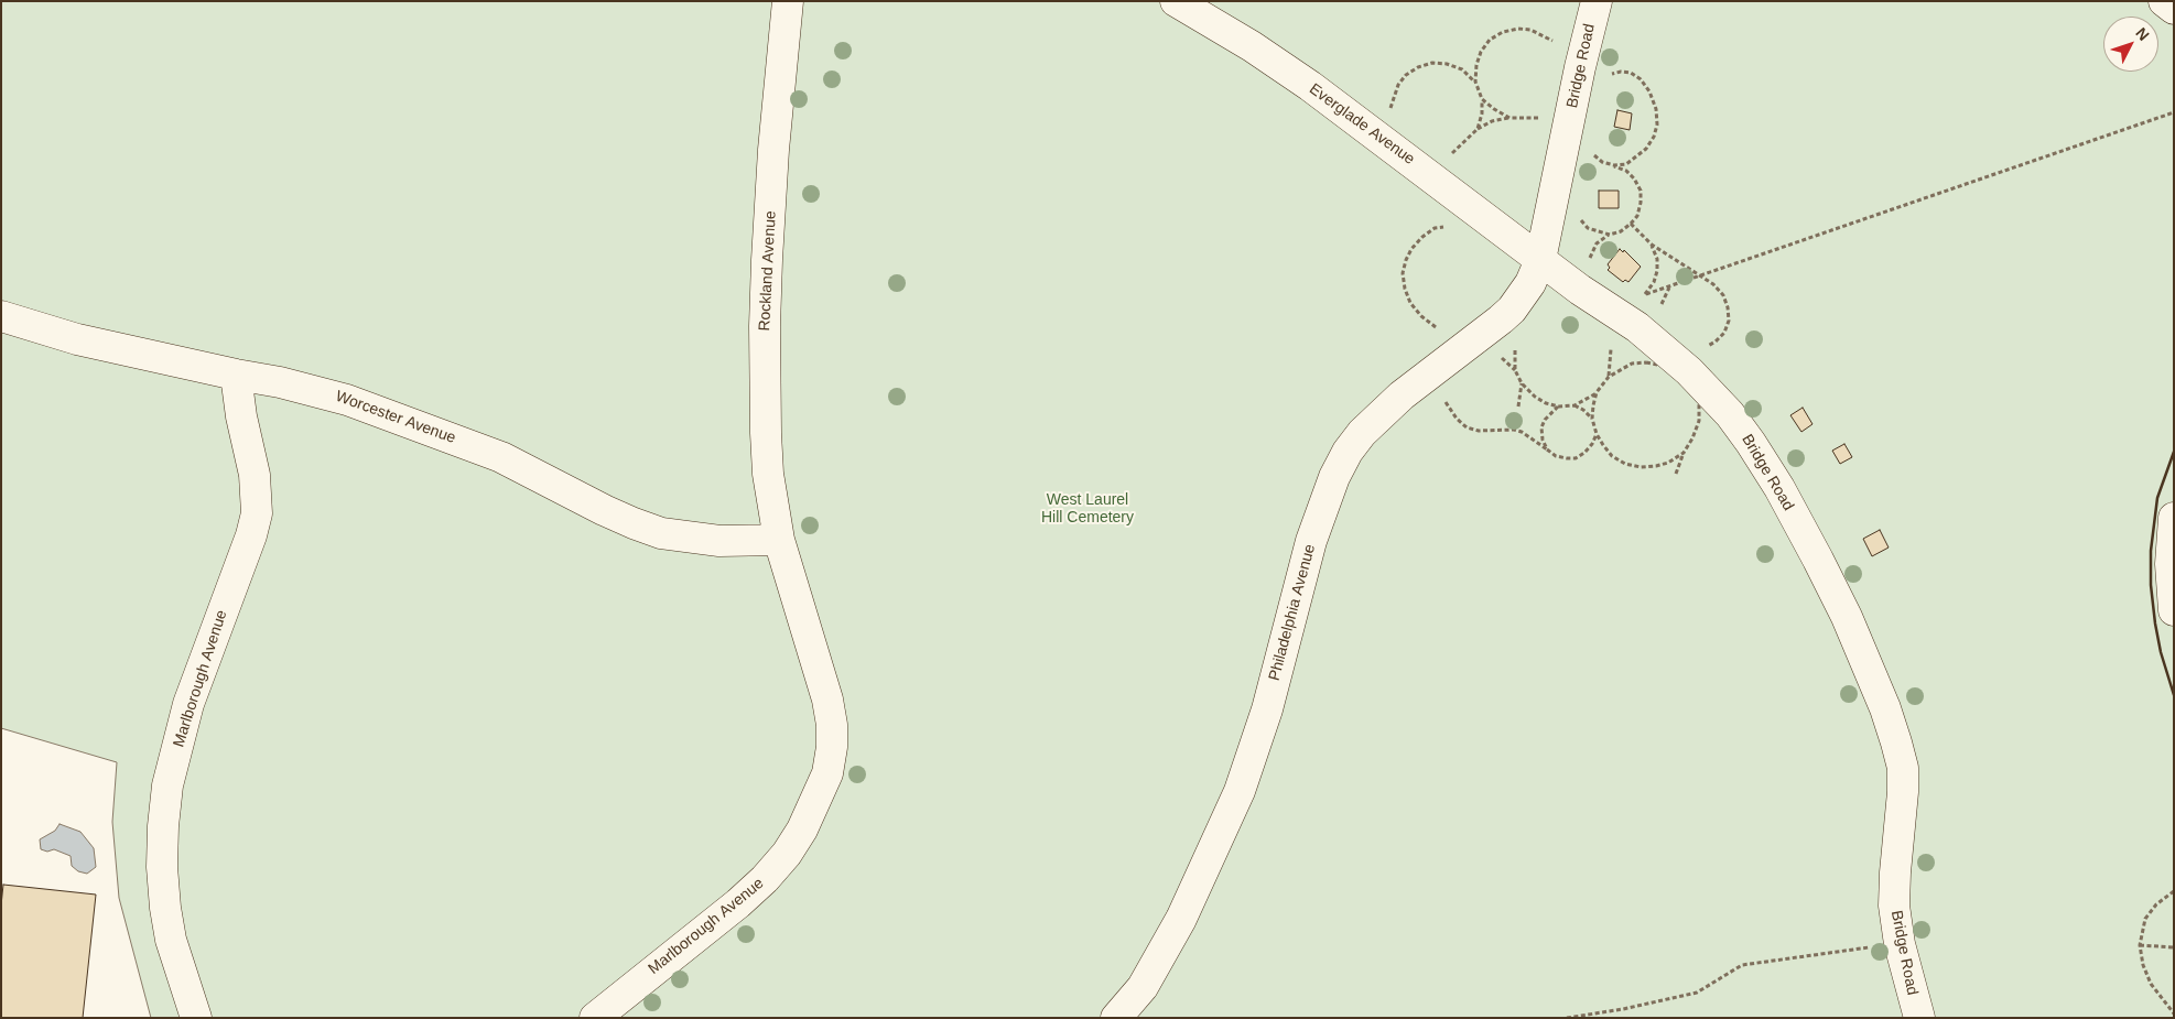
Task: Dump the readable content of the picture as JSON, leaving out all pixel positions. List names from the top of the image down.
{
  "streets": {
    "lane": [
      "Bridge Road",
      "Everglade Avenue",
      "Rockland Avenue",
      "Worcester Avenue",
      "Philadelphia Avenue",
      "Marlborough Avenue"
    ]
  },
  "crossings": [
    ["Bridge Road", "Everglade Avenue"],
    ["Bridge Road", "Philadelphia Avenue"],
    ["Everglade Avenue", "Philadelphia Avenue"],
    ["Rockland Avenue", "Worcester Avenue"],
    ["Rockland Avenue", "Marlborough Avenue"],
    ["Worcester Avenue", "Marlborough Avenue"]
  ],
  "parks": ["West Laurel Hill Cemetery"],
  "north": "top right"
}
